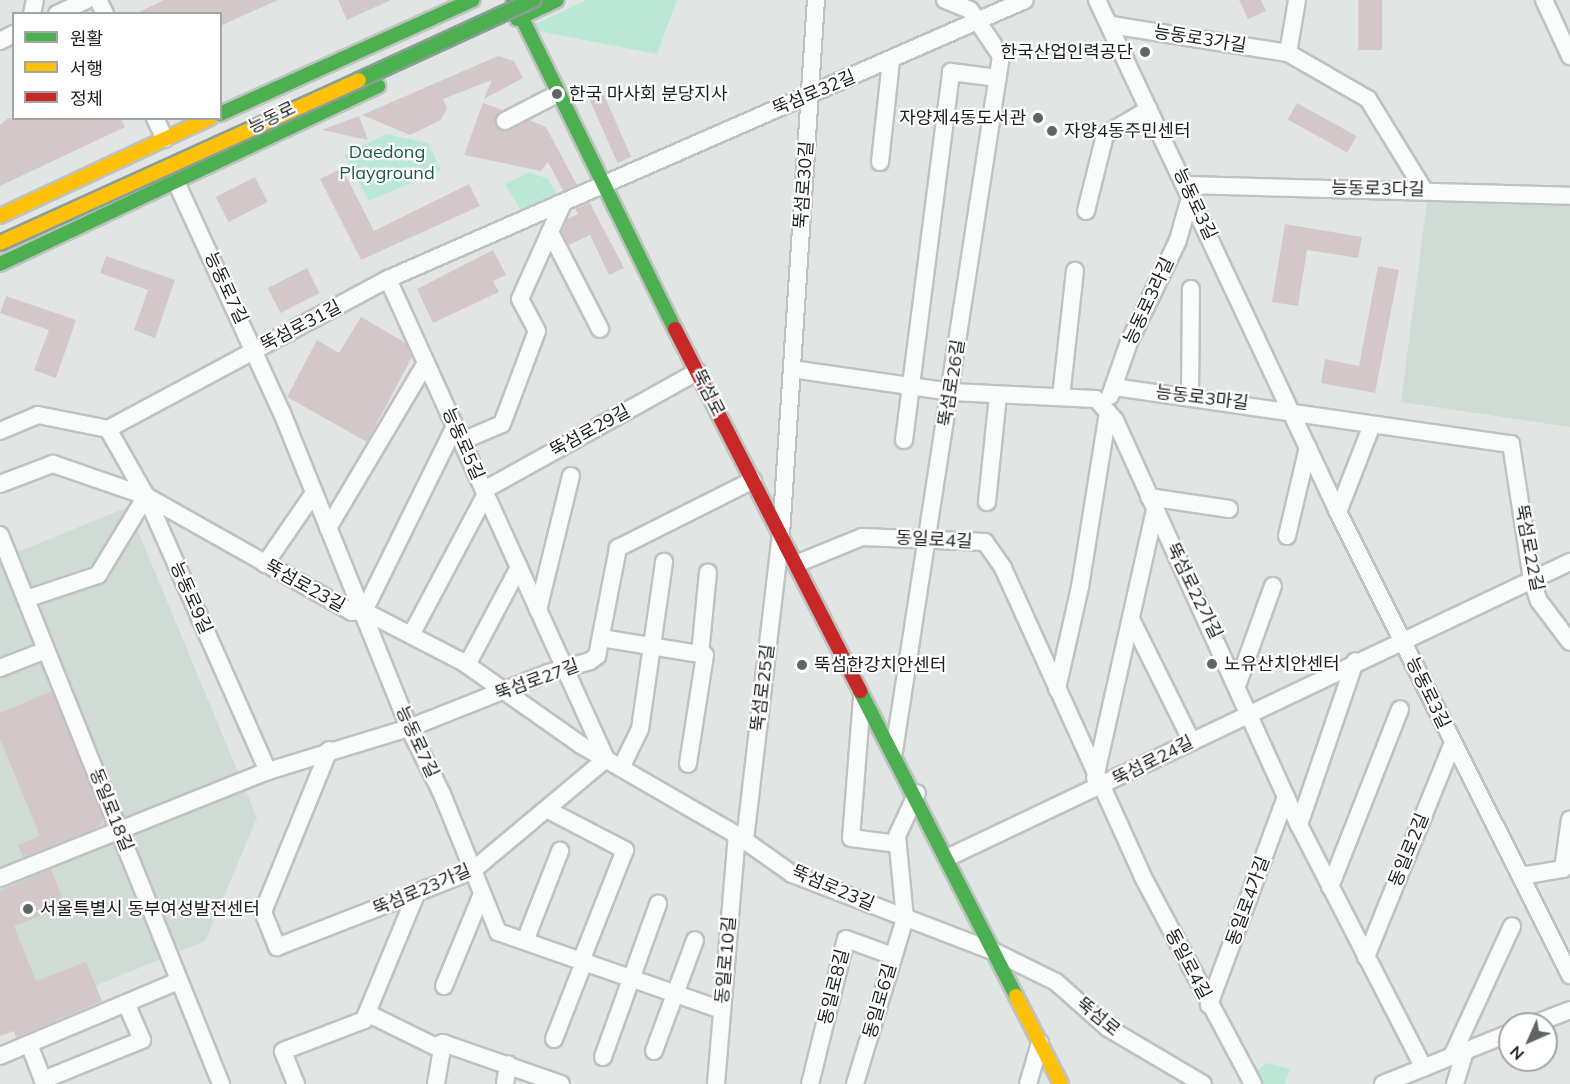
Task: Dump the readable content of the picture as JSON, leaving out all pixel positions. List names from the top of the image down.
{
  "streets": {
    "main road": ["능동로", "뚝섬로"],
    "street": [
      "능동로3가길",
      "뚝섬로32길",
      "뚝섬로30길",
      "능동로3다길",
      "능동로3길",
      "능동로7길",
      "능동로3라길",
      "뚝섬로31길",
      "뚝섬로26길",
      "능동로3마길",
      "뚝섬로29길",
      "능동로5길",
      "동일로4길",
      "뚝섬로22길",
      "뚝섬로23길",
      "뚝섬로22가길",
      "능동로9길",
      "뚝섬로27길",
      "뚝섬로25길",
      "뚝섬로24길",
      "동일로18길",
      "동일로2길",
      "뚝섬로23가길",
      "동일로4가길",
      "동일로10길",
      "동일로8길",
      "동일로6길"
    ]
  },
  "crossings": [
    ["능동로3가길", "능동로3다길"],
    ["능동로3가길", "능동로3길"],
    ["뚝섬로32길", "뚝섬로30길"],
    ["뚝섬로32길", "뚝섬로31길"],
    ["뚝섬로32길", "뚝섬로26길"],
    ["뚝섬로32길", "뚝섬로"],
    ["능동로", "능동로7길"],
    ["능동로", "뚝섬로"],
    ["뚝섬로30길", "뚝섬로"],
    ["뚝섬로30길", "뚝섬로25길"],
    ["능동로3다길", "능동로3길"],
    ["능동로3다길", "능동로3라길"],
    ["능동로3길", "능동로3라길"],
    ["능동로3길", "능동로3마길"],
    ["능동로3길", "뚝섬로24길"],
    ["능동로3길", "동일로2길"],
    ["능동로7길", "뚝섬로31길"],
    ["능동로7길", "뚝섬로23길"],
    ["능동로7길", "뚝섬로27길"],
    ["능동로7길", "뚝섬로23가길"],
    ["능동로7길", "동일로10길"],
    ["능동로3라길", "능동로3마길"],
    ["능동로3라길", "뚝섬로22가길"],
    ["뚝섬로31길", "뚝섬로"],
    ["뚝섬로31길", "능동로5길"],
    ["뚝섬로31길", "능동로9길"],
    ["뚝섬로26길", "뚝섬로"],
    ["뚝섬로26길", "동일로4길"],
    ["뚝섬로", "뚝섬로29길"],
    ["뚝섬로", "동일로4길"],
    ["뚝섬로", "뚝섬로23길"],
    ["뚝섬로", "뚝섬로27길"],
    ["뚝섬로", "뚝섬로25길"],
    ["뚝섬로", "뚝섬로24길"],
    ["뚝섬로29길", "능동로5길"],
    ["능동로5길", "뚝섬로23길"],
    ["능동로5길", "뚝섬로27길"],
    ["능동로5길", "뚝섬로23가길"],
    ["동일로4길", "뚝섬로24길"],
    ["동일로4길", "동일로4가길"],
    ["뚝섬로22길", "뚝섬로24길"],
    ["뚝섬로23길", "능동로9길"],
    ["뚝섬로23길", "뚝섬로27길"],
    ["뚝섬로23길", "뚝섬로25길"],
    ["뚝섬로23길", "뚝섬로23가길"],
    ["뚝섬로23길", "동일로10길"],
    ["뚝섬로23길", "동일로6길"],
    ["뚝섬로22가길", "뚝섬로24길"],
    ["뚝섬로22가길", "동일로2길"],
    ["뚝섬로22가길", "동일로4가길"],
    ["능동로9길", "뚝섬로27길"],
    ["뚝섬로27길", "동일로18길"],
    ["뚝섬로27길", "뚝섬로23가길"],
    ["뚝섬로25길", "동일로10길"],
    ["동일로8길", "동일로6길"]
  ],
  "parks": ["Daedong Playground"],
  "places": [
    "한국산업인력공단",
    "한국 마사회 분당지사",
    "자양제4동도서관",
    "자양4동주민센터",
    "노유산치안센터",
    "뚝섬한강치안센터",
    "서울특별시 동부여성발전센터"
  ],
  "legend": ["원활", "서행", "정체"],
  "north": "bottom left"
}
